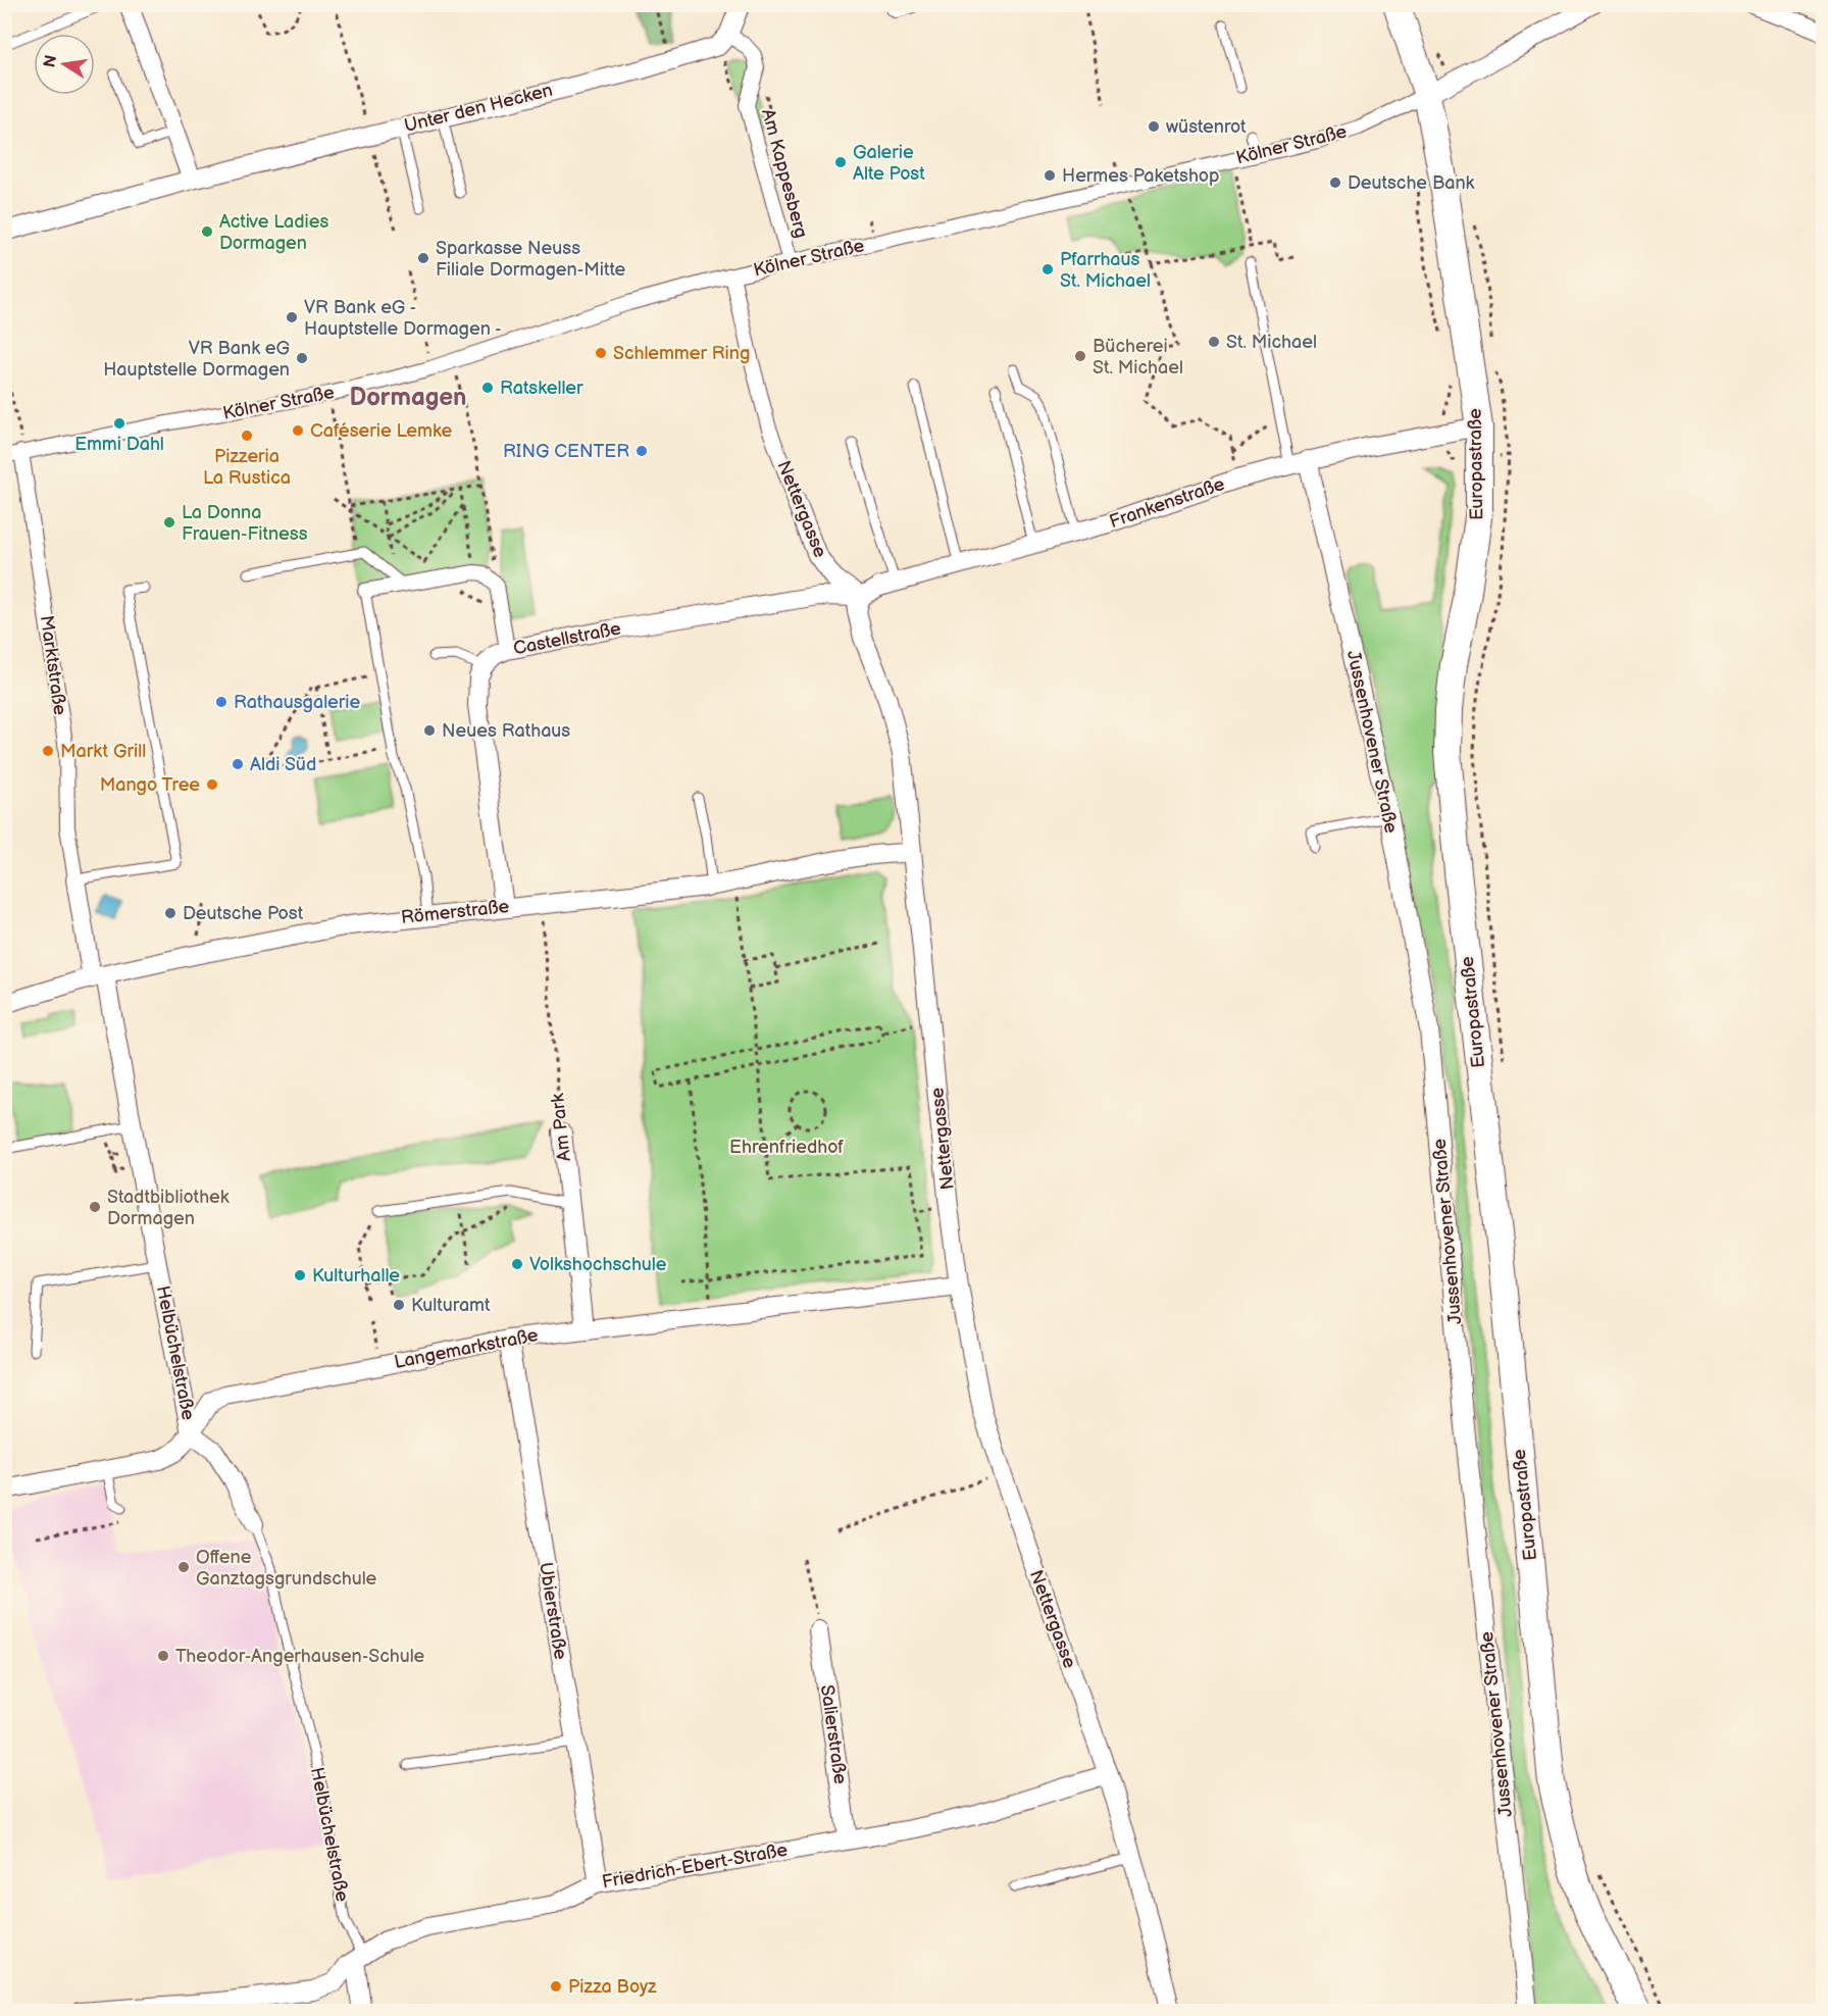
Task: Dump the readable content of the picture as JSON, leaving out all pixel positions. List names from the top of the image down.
{
  "streets": {
    "main road": ["Europastraße"],
    "street": [
      "Unter den Hecken",
      "Kölner Straße",
      "Am Kappesberg",
      "Frankenstraße",
      "Nettergasse",
      "Castellstraße",
      "Marktstraße",
      "Jussenhovener Straße",
      "Römerstraße",
      "Am Park",
      "Langemarkstraße",
      "Helbüchelstraße",
      "Ubierstraße",
      "Salierstraße",
      "Friedrich-Ebert-Straße"
    ]
  },
  "crossings": [
    ["Unter den Hecken", "Am Kappesberg"],
    ["Kölner Straße", "Am Kappesberg"],
    ["Kölner Straße", "Europastraße"],
    ["Kölner Straße", "Nettergasse"],
    ["Kölner Straße", "Marktstraße"],
    ["Europastraße", "Frankenstraße"],
    ["Frankenstraße", "Nettergasse"],
    ["Frankenstraße", "Castellstraße"],
    ["Frankenstraße", "Jussenhovener Straße"],
    ["Nettergasse", "Castellstraße"],
    ["Nettergasse", "Römerstraße"],
    ["Nettergasse", "Langemarkstraße"],
    ["Nettergasse", "Friedrich-Ebert-Straße"],
    ["Marktstraße", "Römerstraße"],
    ["Marktstraße", "Helbüchelstraße"],
    ["Römerstraße", "Helbüchelstraße"],
    ["Am Park", "Langemarkstraße"],
    ["Langemarkstraße", "Helbüchelstraße"],
    ["Langemarkstraße", "Ubierstraße"],
    ["Helbüchelstraße", "Friedrich-Ebert-Straße"],
    ["Ubierstraße", "Friedrich-Ebert-Straße"],
    ["Salierstraße", "Friedrich-Ebert-Straße"]
  ],
  "districts": ["Dormagen"],
  "parks": ["Ehrenfriedhof"],
  "places": [
    "wüstenrot",
    "Galerie Alte Post",
    "Hermes Paketshop",
    "Deutsche Bank",
    "Active Ladies Dormagen",
    "Sparkasse Neuss Filiale Dormagen-Mitte",
    "Pfarrhaus St. Michael",
    "VR Bank eG - Hauptstelle Dormagen -",
    "St. Michael",
    "Schlemmer Ring",
    "Bücherei St. Michael",
    "VR Bank eG Hauptstelle Dormagen",
    "Ratskeller",
    "Emmi Dahl",
    "Caféserie Lemke",
    "Pizzeria La Rustica",
    "RING CENTER",
    "La Donna Frauen-Fitness",
    "Rathausgalerie",
    "Neues Rathaus",
    "Markt Grill",
    "Aldi Süd",
    "Mango Tree",
    "Deutsche Post",
    "Stadtbibliothek Dormagen",
    "Volkshochschule",
    "Kulturhalle",
    "Kulturamt",
    "Offene Ganztagsgrundschule",
    "Theodor-Angerhausen-Schule",
    "Pizza Boyz"
  ],
  "north": "left"
}
